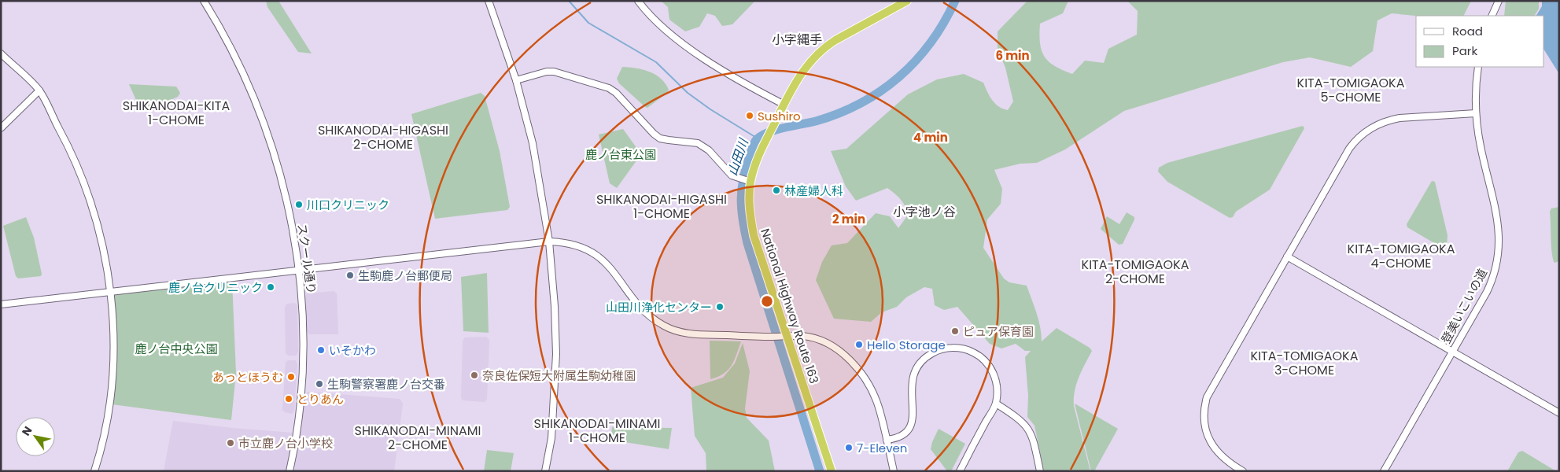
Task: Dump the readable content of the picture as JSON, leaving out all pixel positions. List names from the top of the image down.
{
  "streets": {
    "highway": ["National Highway Route 163"],
    "street": ["スクール通り", "登美いこいの道"]
  },
  "districts": [
    "小字縄手",
    "KITA-TOMIGAOKA 5-CHOME",
    "SHIKANODAI-KITA 1-CHOME",
    "SHIKANODAI-HIGASHI 2-CHOME",
    "SHIKANODAI-HIGASHI 1-CHOME",
    "小字池ノ谷",
    "KITA-TOMIGAOKA 4-CHOME",
    "KITA-TOMIGAOKA 2-CHOME",
    "KITA-TOMIGAOKA 3-CHOME",
    "SHIKANODAI-MINAMI 1-CHOME",
    "SHIKANODAI-MINAMI 2-CHOME"
  ],
  "water": ["山田川"],
  "parks": ["鹿ノ台東公園", "鹿ノ台中央公園"],
  "places": [
    "Sushiro",
    "林産婦人科",
    "川口クリニック",
    "生駒鹿ノ台郵便局",
    "鹿ノ台クリニック",
    "山田川浄化センター",
    "ピュア保育園",
    "Hello Storage",
    "いそかわ",
    "奈良佐保短大附属生駒幼稚園",
    "あっとほうむ",
    "生駒警察署鹿ノ台交番",
    "とりあん",
    "市立鹿ノ台小学校",
    "7-Eleven"
  ],
  "legend": ["Road", "Park"],
  "north": "top left",
  "rings": ["6 min", "4 min", "2 min"]
}
